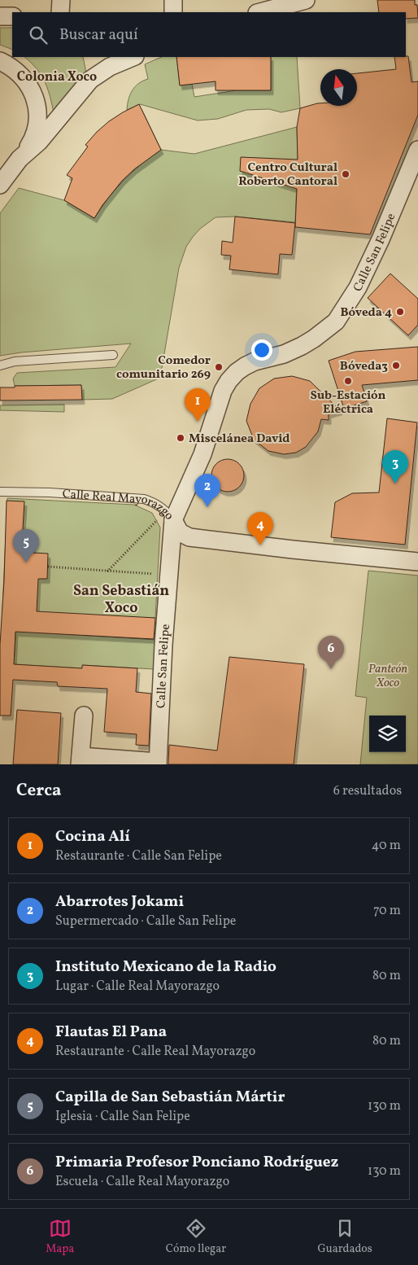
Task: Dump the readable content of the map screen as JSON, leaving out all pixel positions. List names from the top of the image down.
{
  "streets": {
    "street": ["Calle San Felipe", "Calle Real Mayorazgo"]
  },
  "crossings": [
    ["Calle San Felipe", "Calle Real Mayorazgo"]
  ],
  "districts": ["Colonia Xoco", "San Sebastián Xoco"],
  "parks": ["Panteón Xoco"],
  "places": [
    "Centro Cultural Roberto Cantoral",
    "Bóveda 4",
    "Bóveda3",
    "Comedor comunitario 269",
    "Sub-Estación Eléctrica",
    "Miscelánea David"
  ],
  "north": "top",
  "page": {
    "search": "Buscar aquí",
    "pins": [
      "1",
      "3",
      "2",
      "4",
      "5",
      "6"
    ],
    "heading": ["Cerca", "6 resultados"],
    "list": [
      {
        "mark": "1",
        "name": "Cocina Alí",
        "note": "Restaurante · Calle San Felipe",
        "value": "40 m"
      },
      {
        "mark": "2",
        "name": "Abarrotes Jokami",
        "note": "Supermercado · Calle San Felipe",
        "value": "70 m"
      },
      {
        "mark": "3",
        "name": "Instituto Mexicano de la Radio",
        "note": "Lugar · Calle Real Mayorazgo",
        "value": "80 m"
      },
      {
        "mark": "4",
        "name": "Flautas El Pana",
        "note": "Restaurante · Calle Real Mayorazgo",
        "value": "80 m"
      },
      {
        "mark": "5",
        "name": "Capilla de San Sebastián Mártir",
        "note": "Iglesia · Calle San Felipe",
        "value": "130 m"
      },
      {
        "mark": "6",
        "name": "Primaria Profesor Ponciano Rodríguez",
        "note": "Escuela · Calle Real Mayorazgo",
        "value": "130 m"
      }
    ],
    "nav": ["Mapa", "Cómo llegar", "Guardados"]
  }
}
